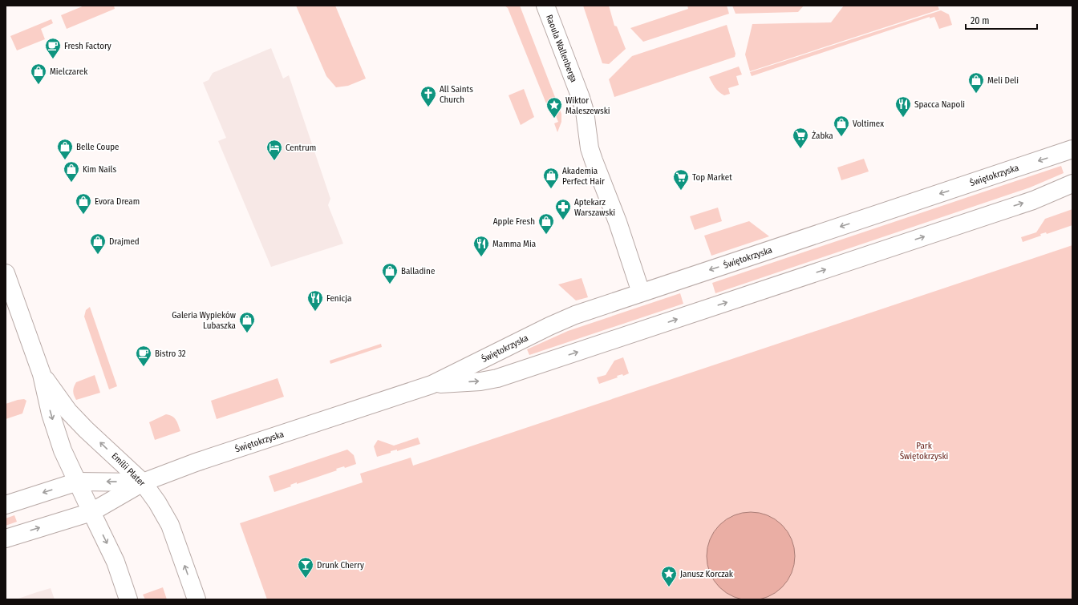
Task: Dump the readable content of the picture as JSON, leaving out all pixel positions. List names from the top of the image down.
{
  "streets": {
    "street": ["Raoula Wallenberga", "Świętokrzyska", "Emilii Plater"]
  },
  "crossings": [
    ["Raoula Wallenberga", "Świętokrzyska"],
    ["Świętokrzyska", "Emilii Plater"]
  ],
  "parks": ["Park Świętokrzyski"],
  "places": {
    "cafe": ["Fresh Factory", "Bistro 32"],
    "shop": [
      "Mielczarek",
      "Meli Deli",
      "Voltimex",
      "Belle Coupe",
      "Kim Nails",
      "Akademia Perfect Hair",
      "Evora Dream",
      "Apple Fresh",
      "Drajmed",
      "Balladine",
      "Galeria Wypieków Lubaszka"
    ],
    "church": ["All Saints Church"],
    "restaurant": ["Spacca Napoli", "Mamma Mia", "Fenicja"],
    "place": ["Wiktor Maleszewski", "Janusz Korczak"],
    "supermarket": ["Żabka", "Top Market"],
    "hotel": ["Centrum"],
    "pharmacy": ["Aptekarz Warszawski"],
    "bar": ["Drunk Cherry"]
  },
  "scale_bar": "20 m"
}
